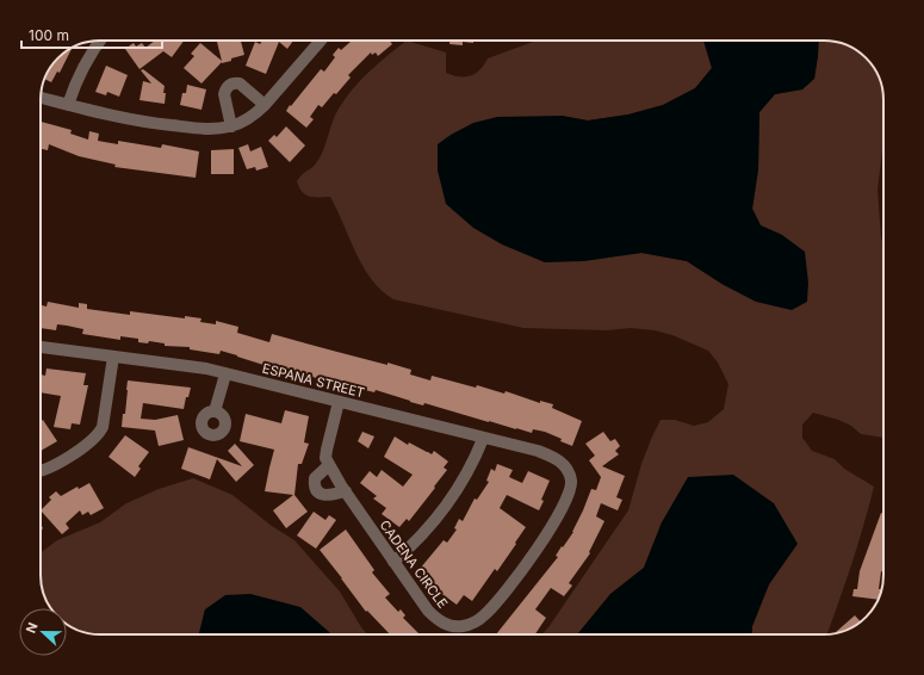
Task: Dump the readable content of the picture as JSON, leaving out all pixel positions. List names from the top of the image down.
{
  "streets": {
    "street": ["ESPANA STREET", "CADENA CIRCLE"]
  },
  "crossings": [
    ["ESPANA STREET", "CADENA CIRCLE"]
  ],
  "scale_bar": "100 m",
  "north": "left"
}
